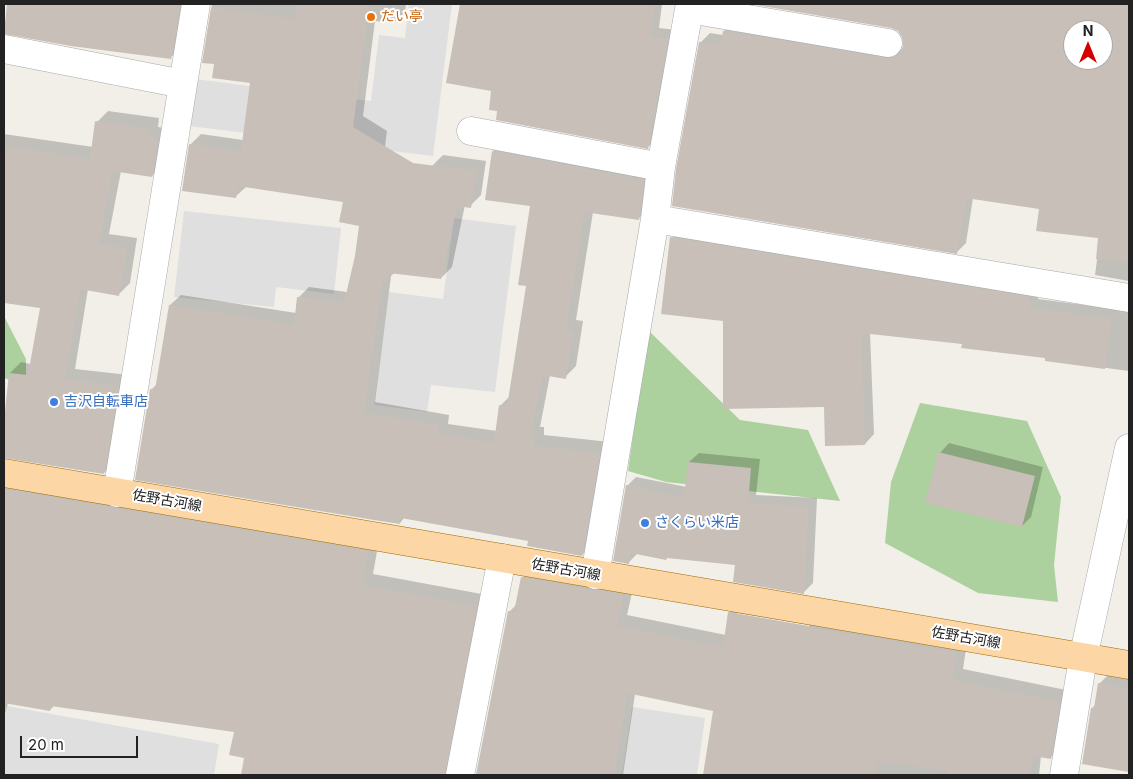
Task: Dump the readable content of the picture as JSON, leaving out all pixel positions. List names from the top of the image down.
{
  "streets": {
    "main road": ["佐野古河線"]
  },
  "places": ["だい亭", "吉沢自転車店", "さくらい米店"],
  "scale_bar": "20 m",
  "north": "top"
}
